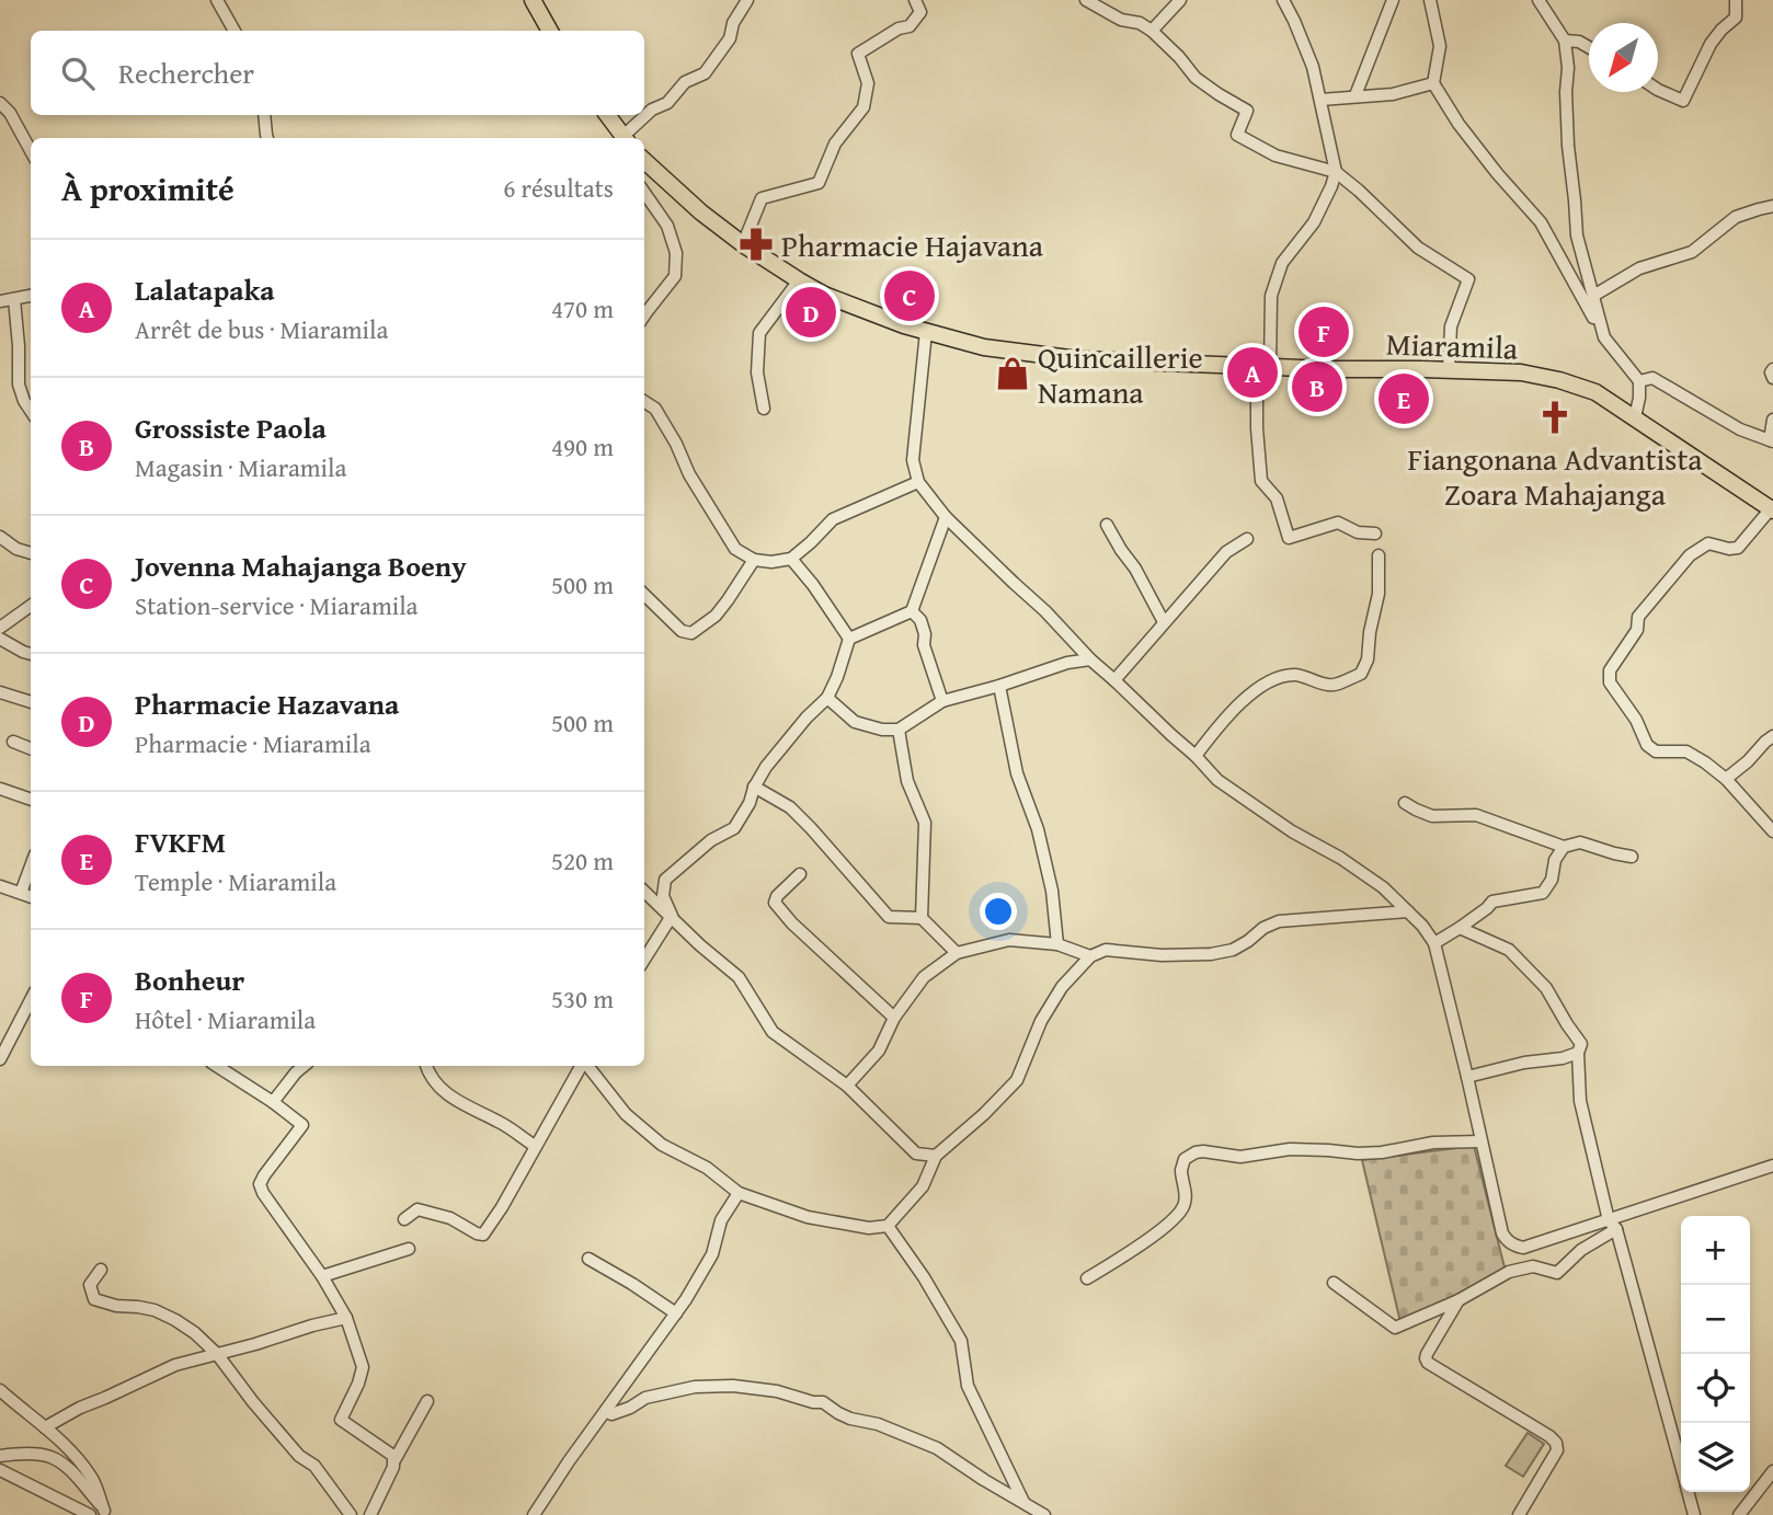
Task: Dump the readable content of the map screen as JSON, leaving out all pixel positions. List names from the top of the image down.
{
  "streets": {
    "main road": ["Miaramila"]
  },
  "places": {
    "pharmacy": ["Pharmacie Hajavana"],
    "shop": ["Quincaillerie Namana"],
    "church": ["Fiangonana Advantista Zoara Mahajanga"]
  },
  "north": "bottom left",
  "page": {
    "search": "Rechercher",
    "heading": ["À proximité", "6 résultats"],
    "list": [
      {
        "mark": "A",
        "name": "Lalatapaka",
        "note": "Arrêt de bus · Miaramila",
        "value": "470 m"
      },
      {
        "mark": "B",
        "name": "Grossiste Paola",
        "note": "Magasin · Miaramila",
        "value": "490 m"
      },
      {
        "mark": "C",
        "name": "Jovenna Mahajanga Boeny",
        "note": "Station-service · Miaramila",
        "value": "500 m"
      },
      {
        "mark": "D",
        "name": "Pharmacie Hazavana",
        "note": "Pharmacie · Miaramila",
        "value": "500 m"
      },
      {
        "mark": "E",
        "name": "FVKFM",
        "note": "Temple · Miaramila",
        "value": "520 m"
      },
      {
        "mark": "F",
        "name": "Bonheur",
        "note": "Hôtel · Miaramila",
        "value": "530 m"
      }
    ],
    "pins": [
      "C",
      "D",
      "F",
      "A",
      "B",
      "E"
    ],
    "map_buttons": ["+", "−"]
  }
}
